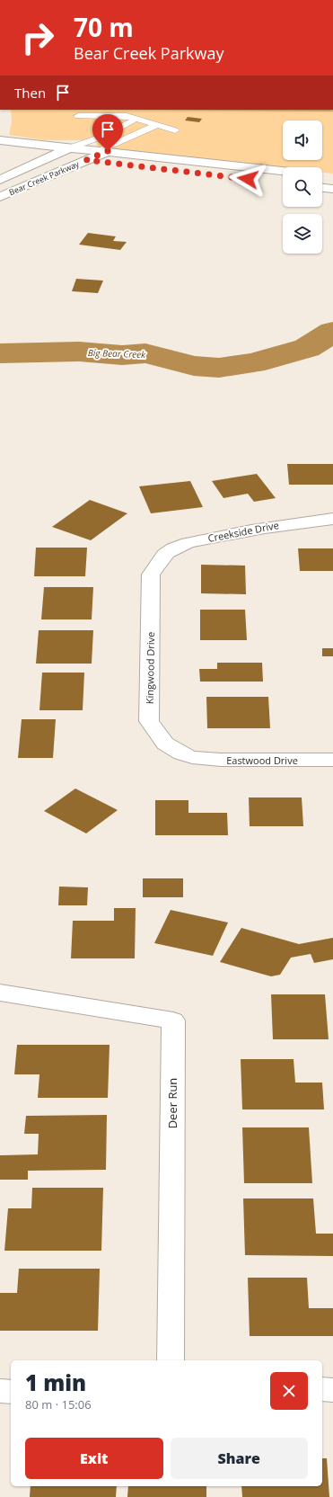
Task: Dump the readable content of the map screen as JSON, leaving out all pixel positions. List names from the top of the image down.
{
  "streets": {
    "main road": [
      "Bear Creek Parkway",
      "Creekside Drive",
      "Kingwood Drive",
      "Eastwood Drive",
      "Deer Run"
    ]
  },
  "crossings": [
    ["Creekside Drive", "Kingwood Drive"],
    ["Kingwood Drive", "Eastwood Drive"]
  ],
  "water": ["Big Bear Creek"],
  "page": {
    "turn": ["70 m", "Bear Creek Parkway"],
    "then": "Then",
    "heading": ["1 min", "80 m · 15:06"],
    "buttons": ["Exit", "Share"]
  }
}
